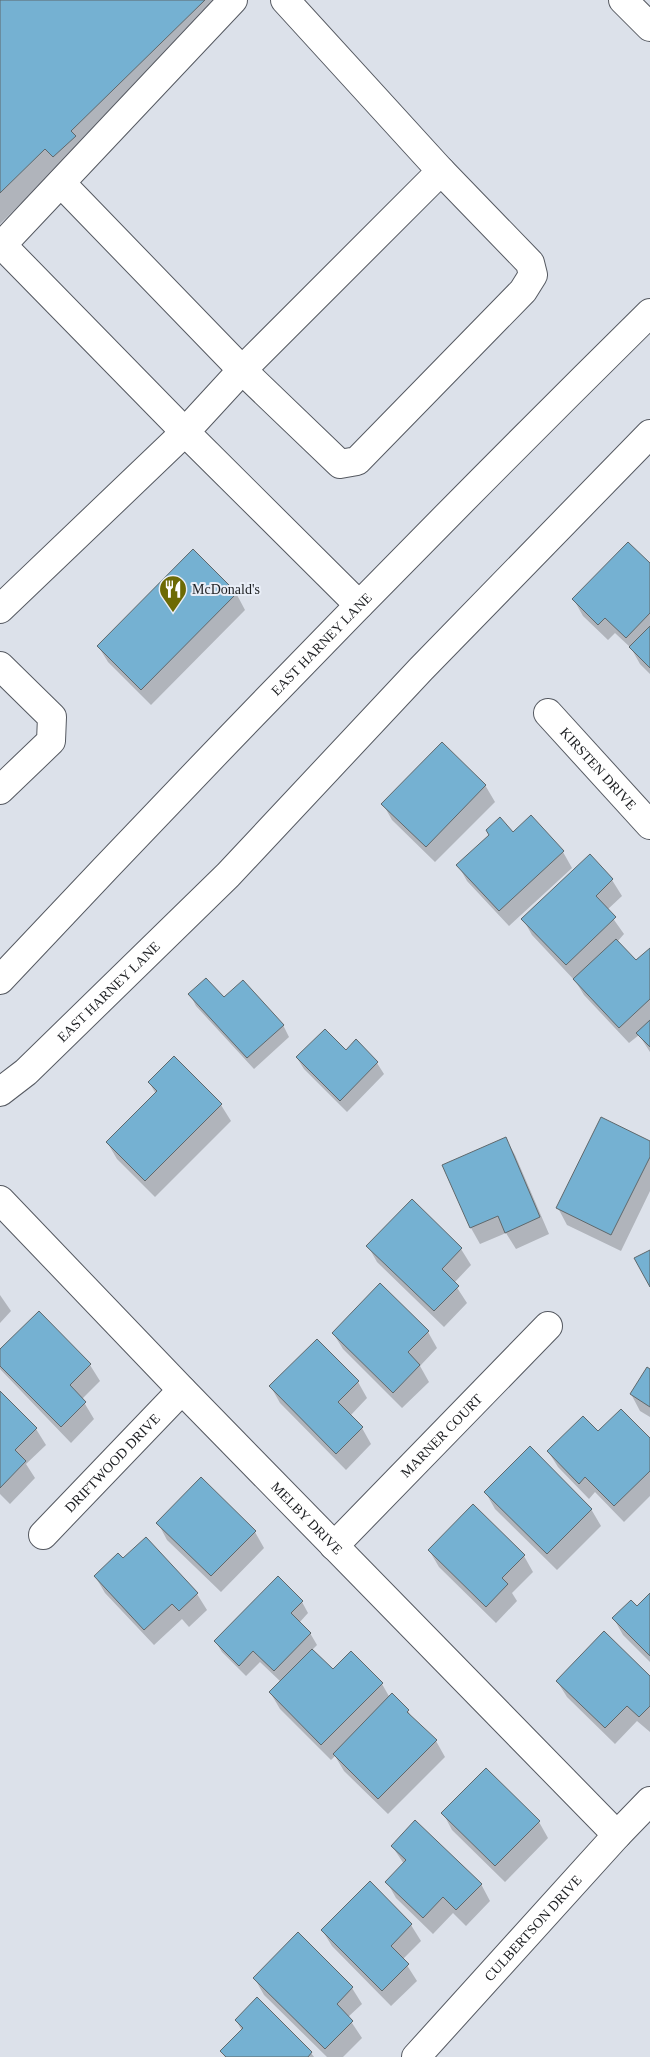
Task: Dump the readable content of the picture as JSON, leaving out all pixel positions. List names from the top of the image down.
{
  "streets": {
    "street": [
      "EAST HARNEY LANE",
      "KIRSTEN DRIVE",
      "MARNER COURT",
      "DRIFTWOOD DRIVE",
      "MELBY DRIVE",
      "CULBERTSON DRIVE"
    ]
  },
  "crossings": [
    ["MARNER COURT", "MELBY DRIVE"],
    ["DRIFTWOOD DRIVE", "MELBY DRIVE"],
    ["MELBY DRIVE", "CULBERTSON DRIVE"]
  ],
  "places": {
    "restaurant": ["McDonald's"]
  }
}
